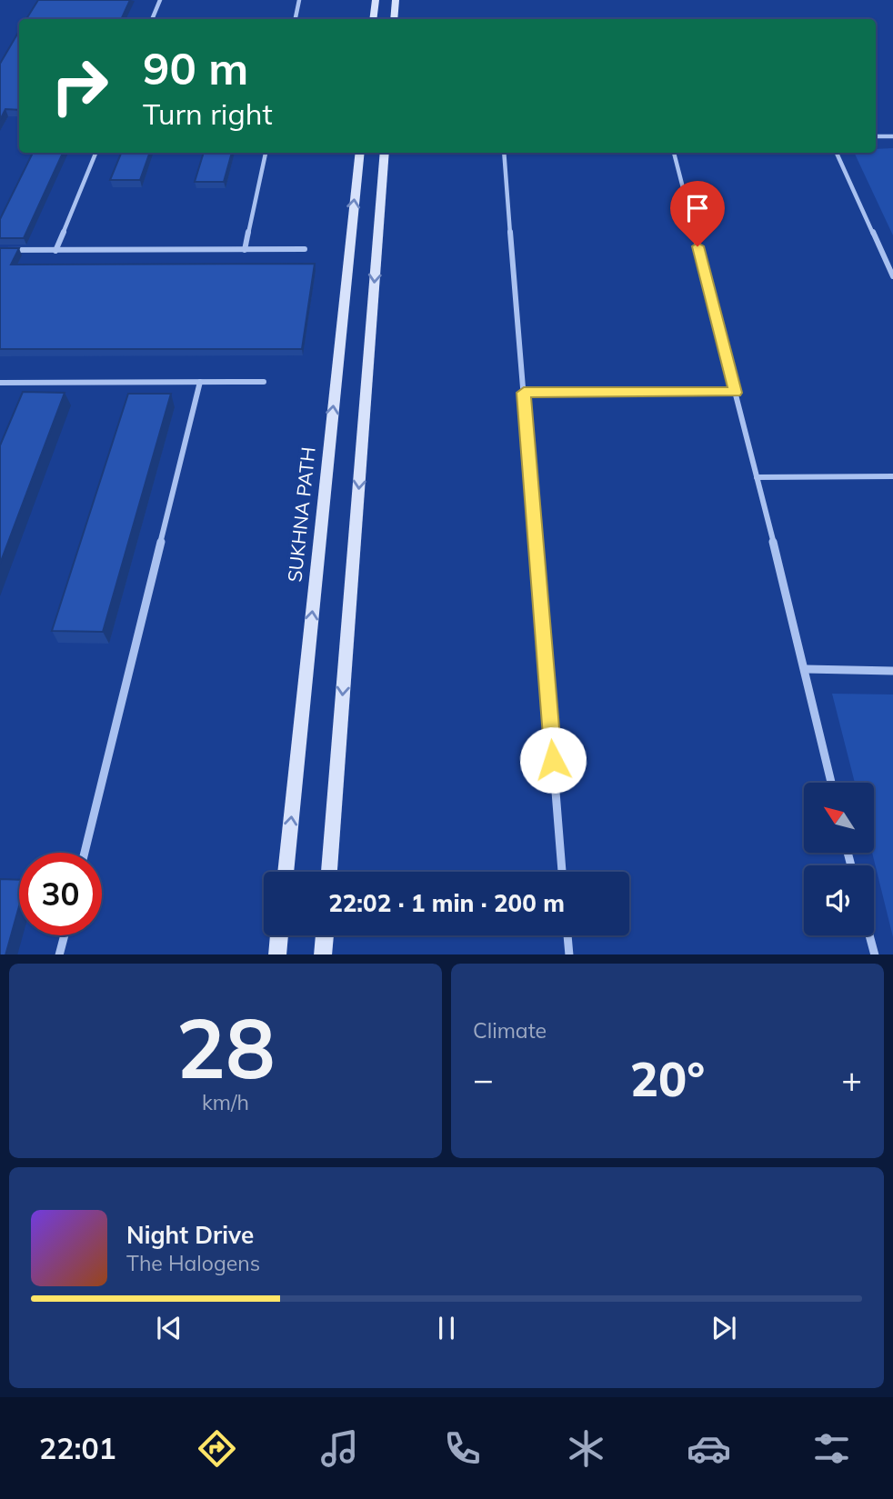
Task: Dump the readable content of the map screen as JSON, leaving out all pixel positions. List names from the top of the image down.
{
  "streets": {
    "main road": ["SUKHNA PATH"]
  },
  "north": "top left",
  "page": {
    "turn": ["90 m", "Turn right"],
    "limit": "30",
    "trip": "22:02 · 1 min · 200 m",
    "tile": [
      ["28", "km/h"],
      "Climate"
    ],
    "heat": ["−", "20°", "+"],
    "song": ["Night Drive", "The Halogens"],
    "tabs": "22:01"
  }
}
